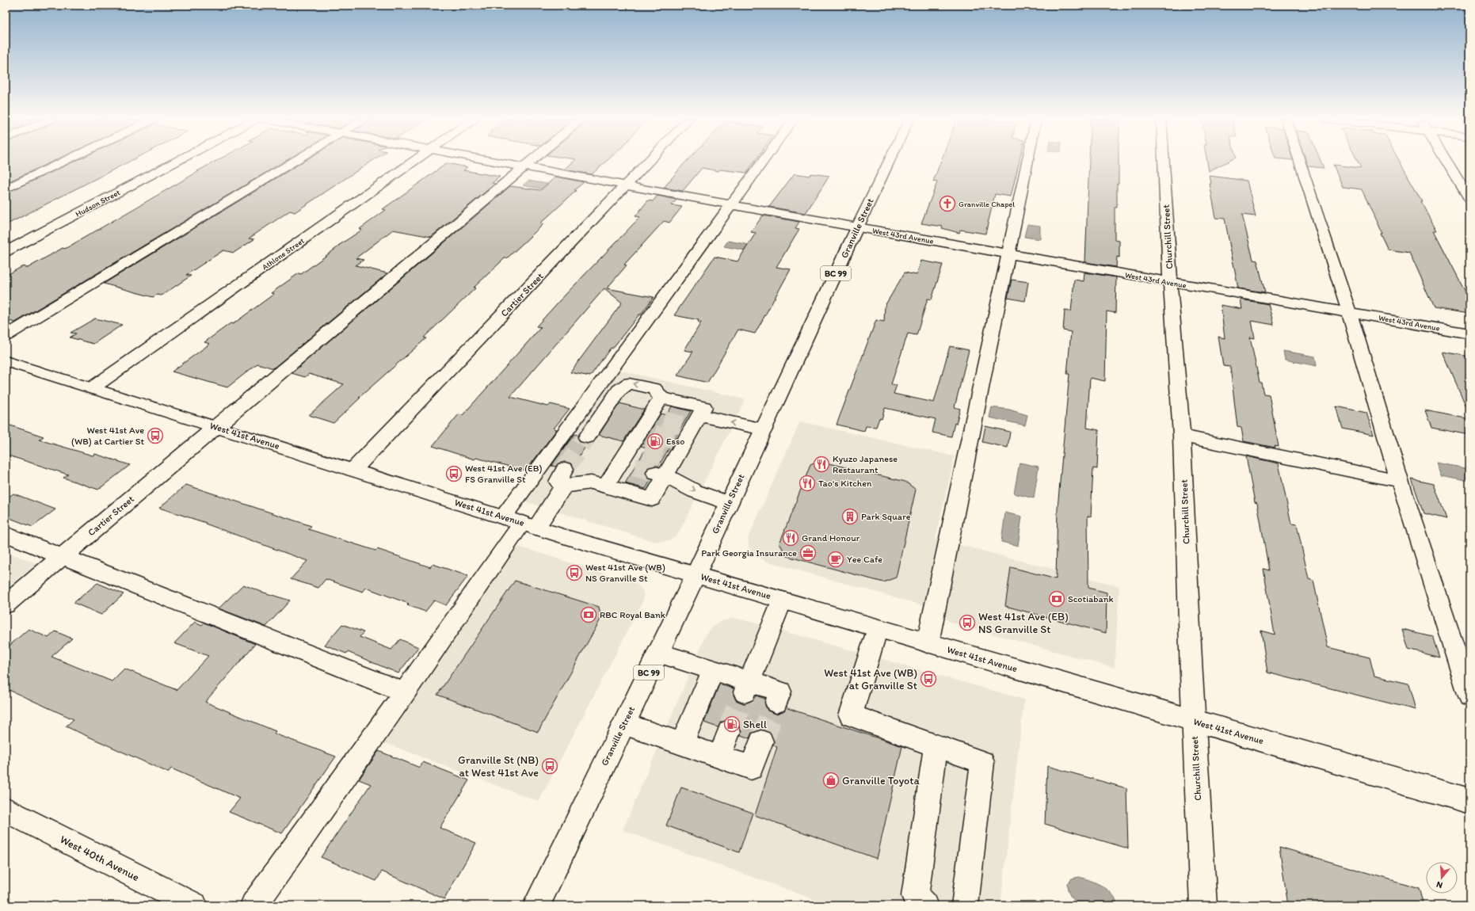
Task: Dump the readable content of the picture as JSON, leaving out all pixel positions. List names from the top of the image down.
{
  "streets": {
    "main road": [
      "Hudson Street",
      "Granville Street",
      "West 43rd Avenue",
      "Churchill Street",
      "Athlone Street",
      "BC 99",
      "Cartier Street",
      "West 41st Avenue",
      "West 40th Avenue"
    ]
  },
  "crossings": [
    ["Granville Street", "West 43rd Avenue"],
    ["Granville Street", "West 41st Avenue"],
    ["West 43rd Avenue", "Churchill Street"],
    ["West 43rd Avenue", "Cartier Street"],
    ["Churchill Street", "West 41st Avenue"],
    ["Athlone Street", "West 41st Avenue"],
    ["Cartier Street", "West 41st Avenue"]
  ],
  "places": {
    "church": ["Granville Chapel"],
    "bus stop": [
      "West 41st Ave (WB) at Cartier St",
      "West 41st Ave (EB) FS Granville St",
      "West 41st Ave (WB) NS Granville St",
      "West 41st Ave (EB) NS Granville St",
      "West 41st Ave (WB) at Granville St",
      "Granville St (NB) at West 41st Ave"
    ],
    "fuel station": ["Esso", "Shell"],
    "restaurant": ["Kyuzo Japanese Restaurant", "Tao's Kitchen", "Grand Honour"],
    "building": ["Park Square"],
    "office": ["Park Georgia Insurance"],
    "cafe": ["Yee Cafe"],
    "bank": ["Scotiabank", "RBC Royal Bank"],
    "shop": ["Granville Toyota"]
  },
  "north": "bottom"
}
